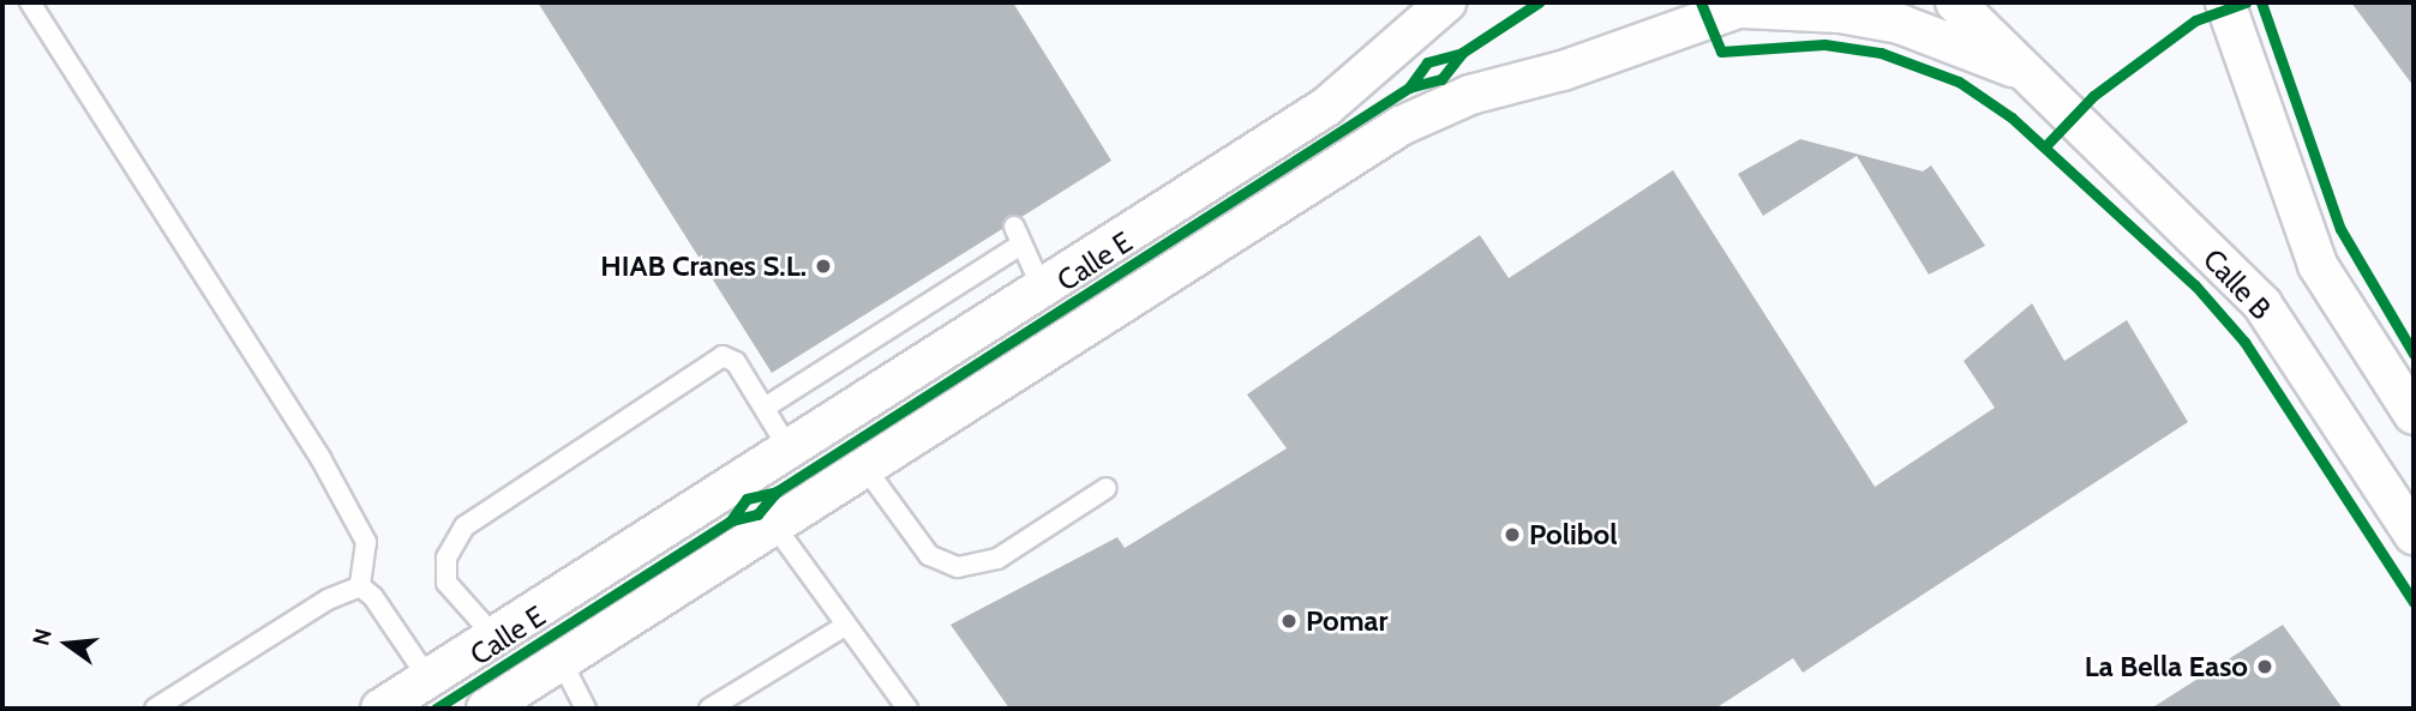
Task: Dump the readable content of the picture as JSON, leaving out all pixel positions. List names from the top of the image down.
{
  "streets": {
    "street": ["Calle E", "Calle B"]
  },
  "crossings": [
    ["Calle E", "Calle B"]
  ],
  "places": [
    "HIAB Cranes S.L.",
    "Polibol",
    "Pomar",
    "La Bella Easo"
  ],
  "north": "left"
}
